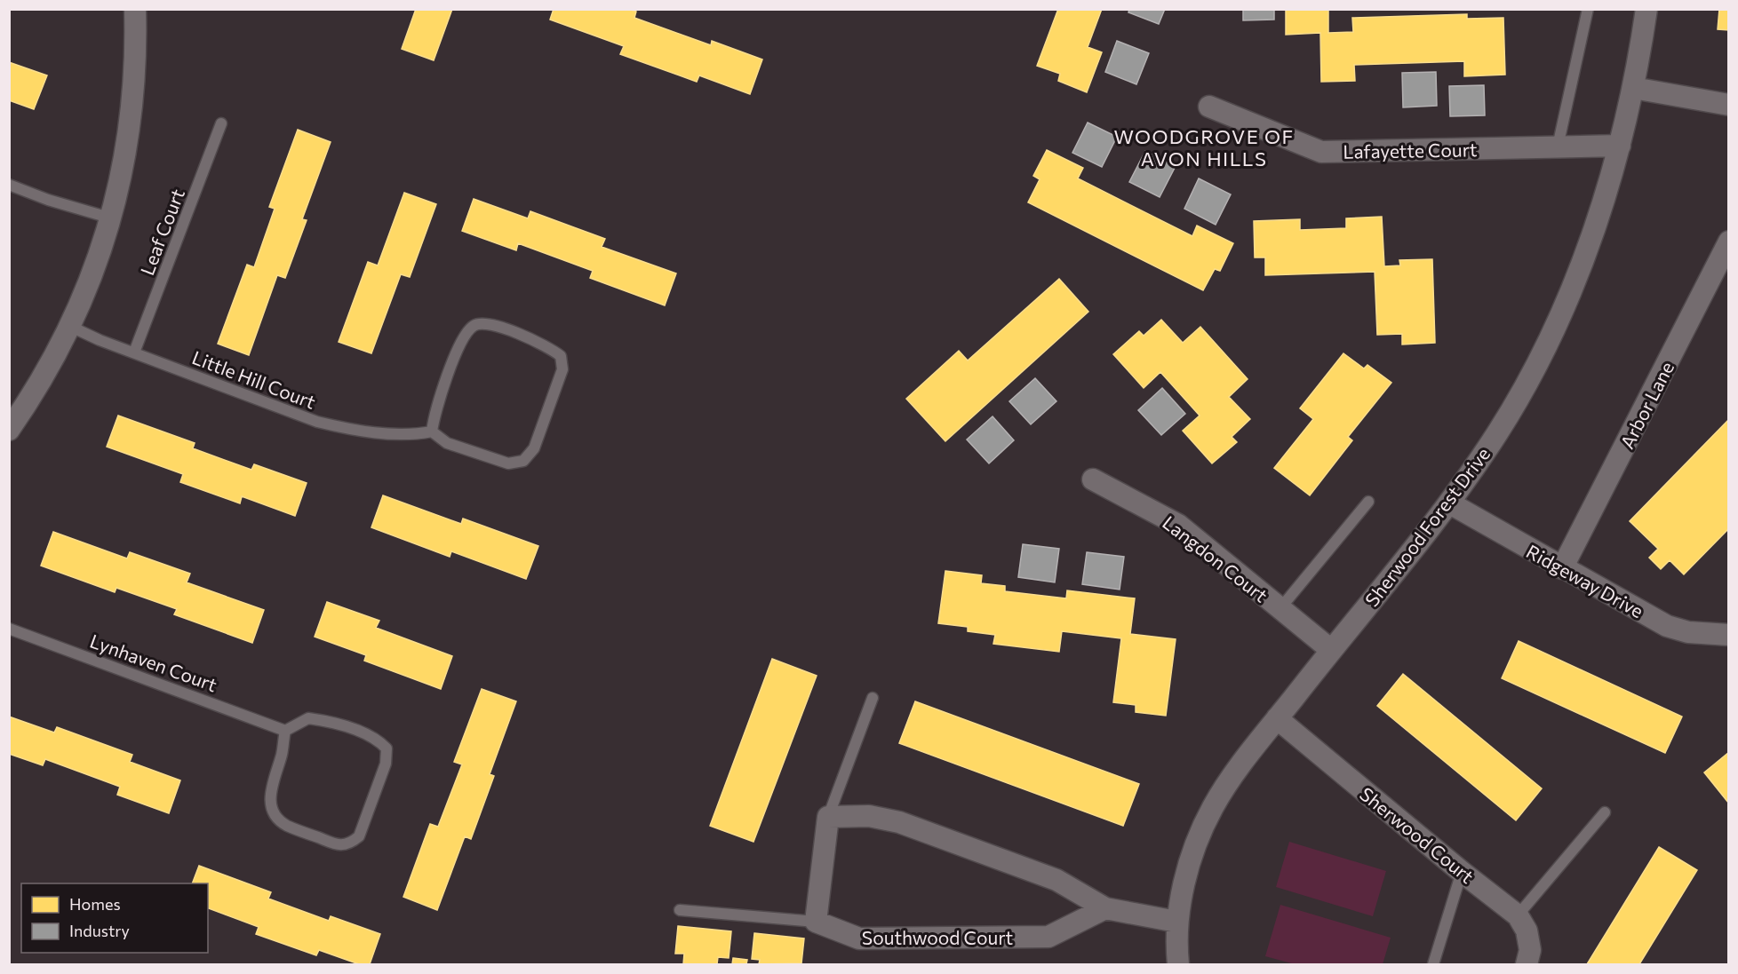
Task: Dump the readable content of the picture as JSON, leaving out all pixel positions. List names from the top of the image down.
{
  "streets": {
    "street": [
      "Lafayette Court",
      "Arbor Lane",
      "Sherwood Forest Drive",
      "Langdon Court",
      "Ridgeway Drive",
      "Sherwood Court",
      "Southwood Court"
    ],
    "lane": ["Leaf Court", "Little Hill Court", "Lynhaven Court"]
  },
  "crossings": [
    ["Lafayette Court", "Sherwood Forest Drive"],
    ["Leaf Court", "Little Hill Court"],
    ["Arbor Lane", "Ridgeway Drive"],
    ["Sherwood Forest Drive", "Langdon Court"],
    ["Sherwood Forest Drive", "Ridgeway Drive"],
    ["Sherwood Forest Drive", "Sherwood Court"]
  ],
  "districts": ["WOODGROVE OF AVON HILLS"],
  "legend": ["Homes", "Industry"]
}
